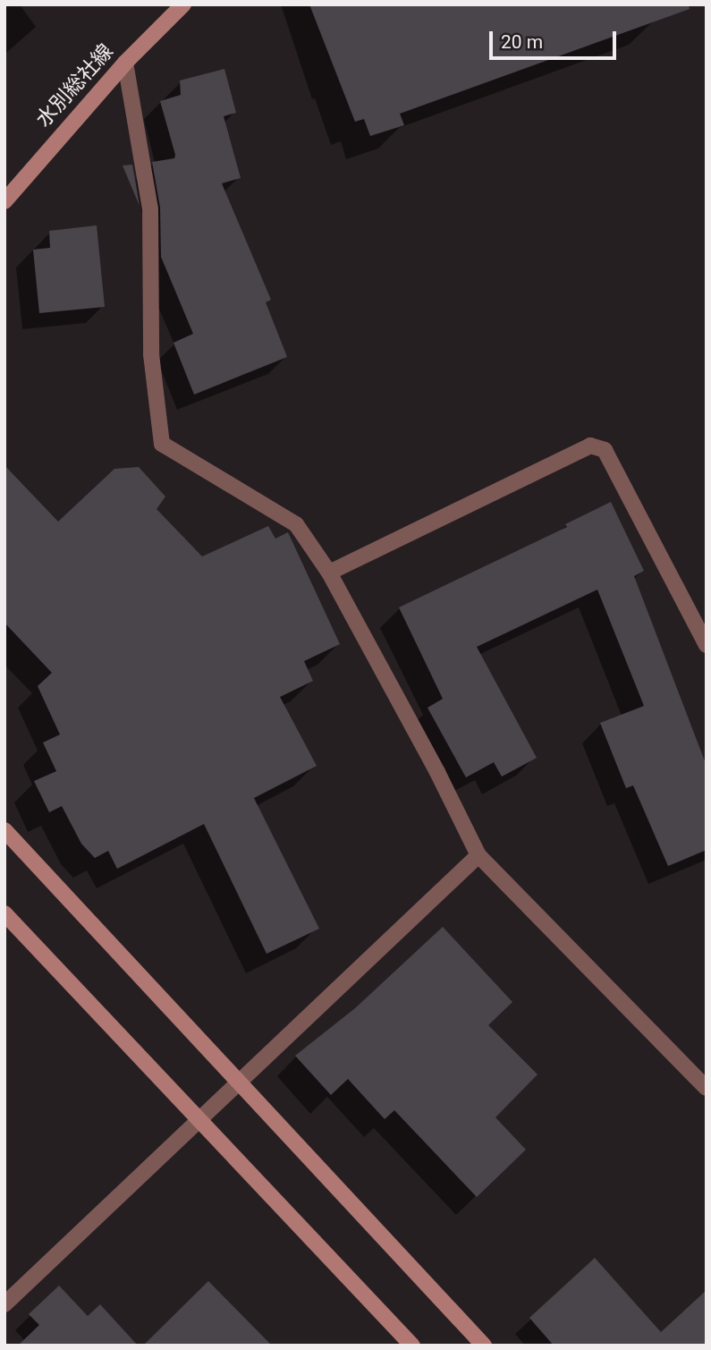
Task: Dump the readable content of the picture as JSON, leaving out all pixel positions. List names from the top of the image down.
{
  "streets": {
    "street": ["水別総社線"]
  },
  "scale_bar": "20 m"
}
